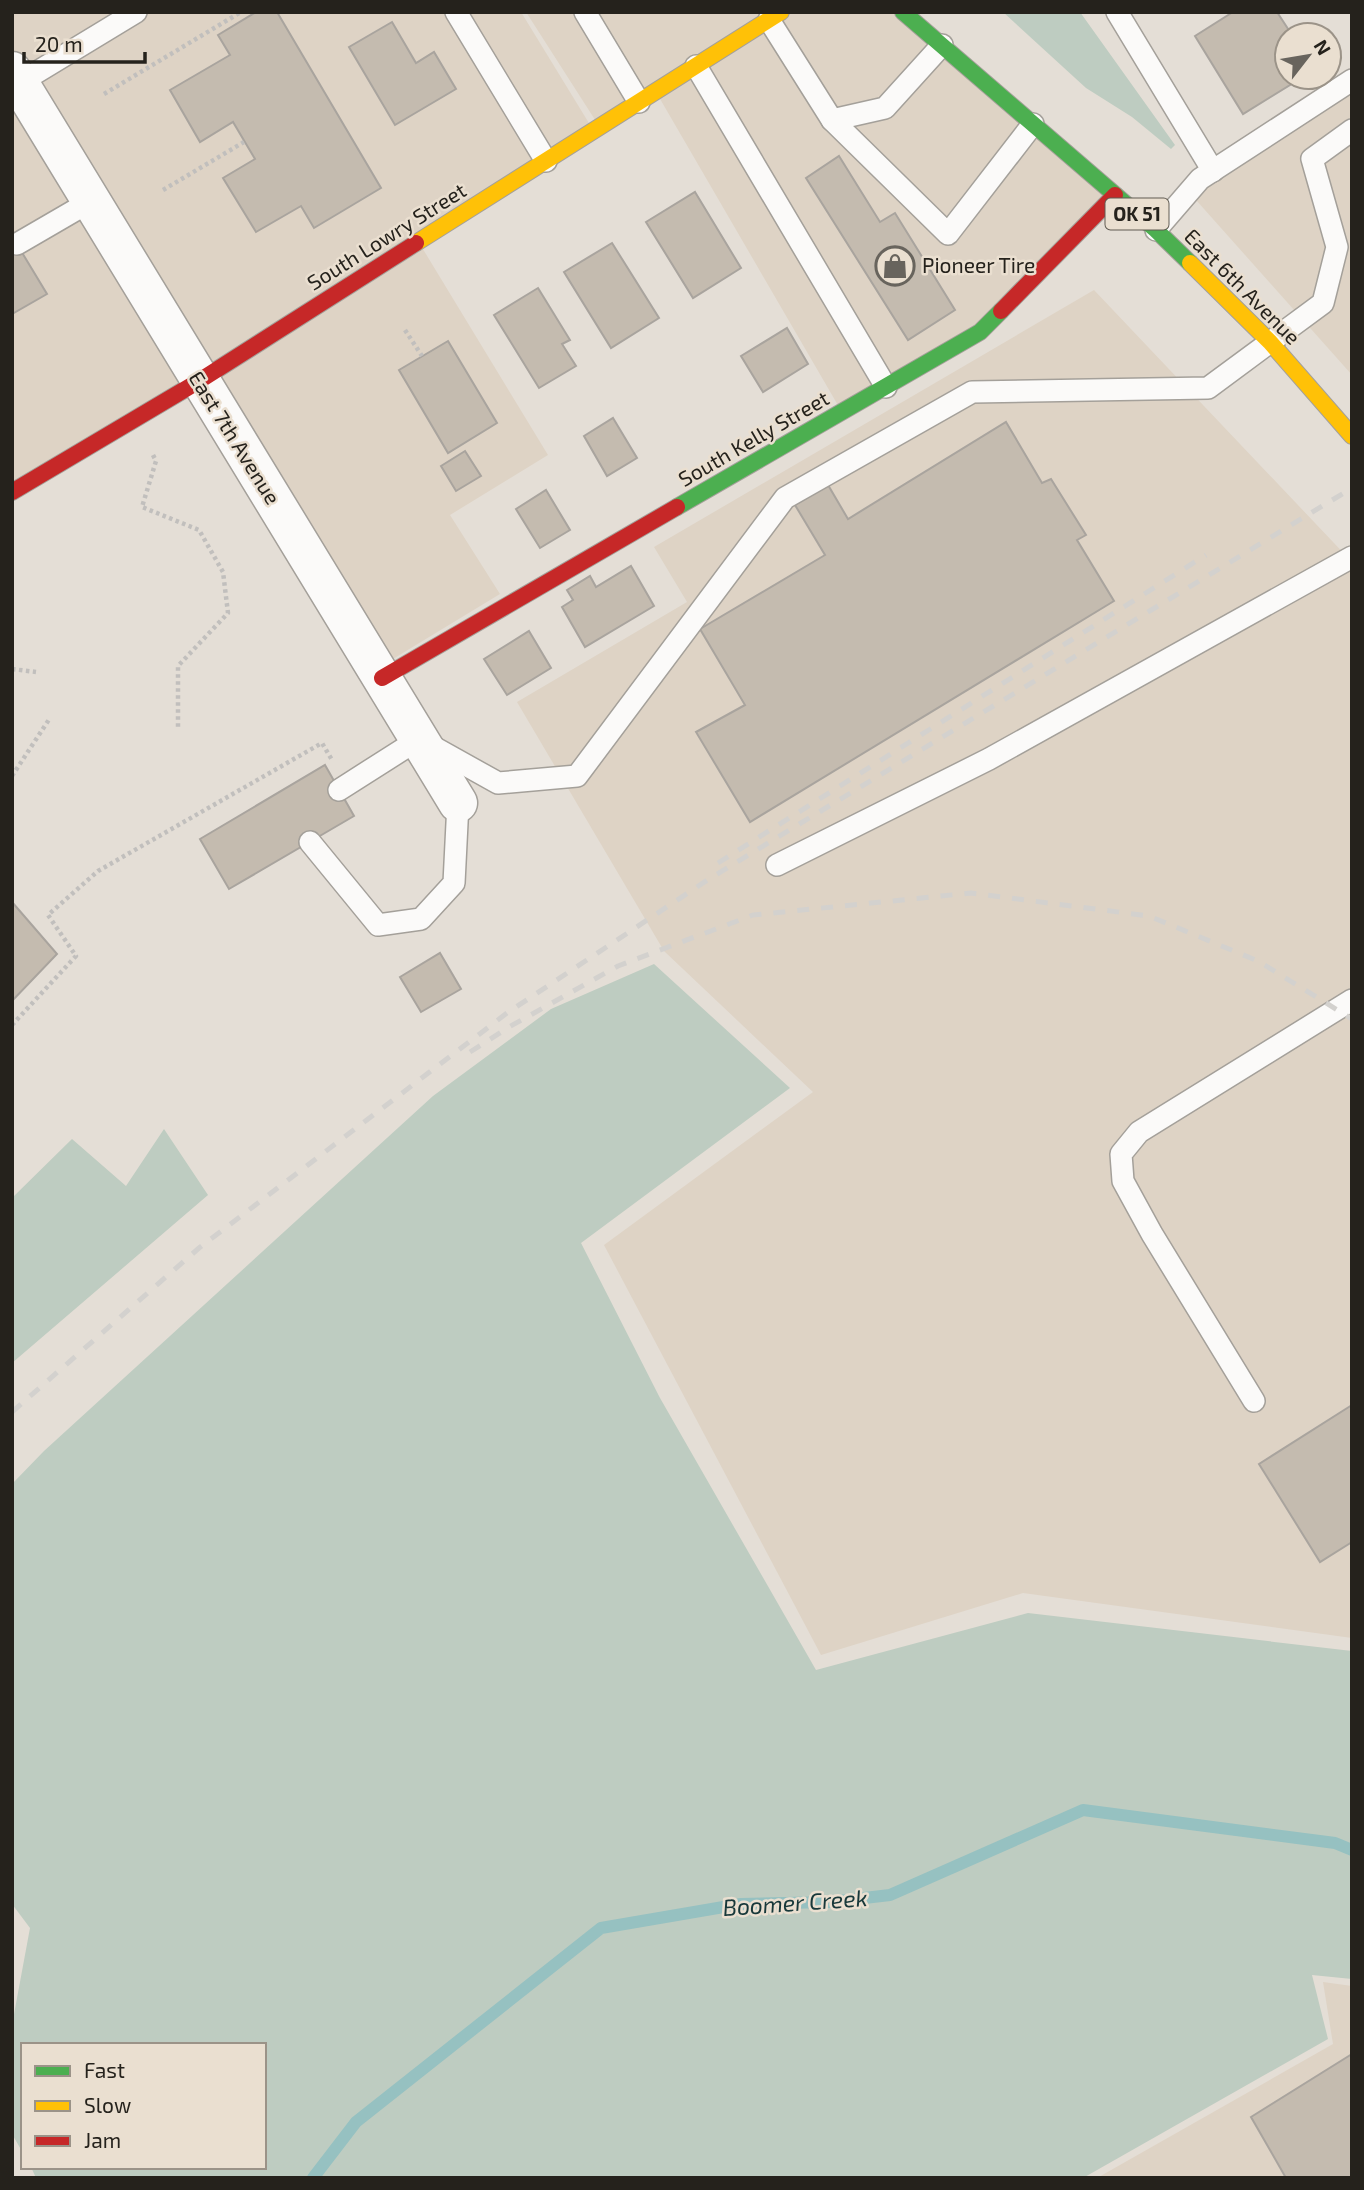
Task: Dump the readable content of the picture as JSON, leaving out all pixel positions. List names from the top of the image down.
{
  "streets": {
    "main road": [
      "OK 51",
      "South Lowry Street",
      "East 6th Avenue",
      "South Kelly Street"
    ],
    "street": ["East 7th Avenue"]
  },
  "crossings": [
    ["South Lowry Street", "East 7th Avenue"],
    ["East 6th Avenue", "South Kelly Street"],
    ["East 7th Avenue", "South Kelly Street"]
  ],
  "water": ["Boomer Creek"],
  "places": {
    "shop": ["Pioneer Tire"]
  },
  "legend": ["Fast", "Slow", "Jam"],
  "scale_bar": "20 m",
  "north": "top right"
}
